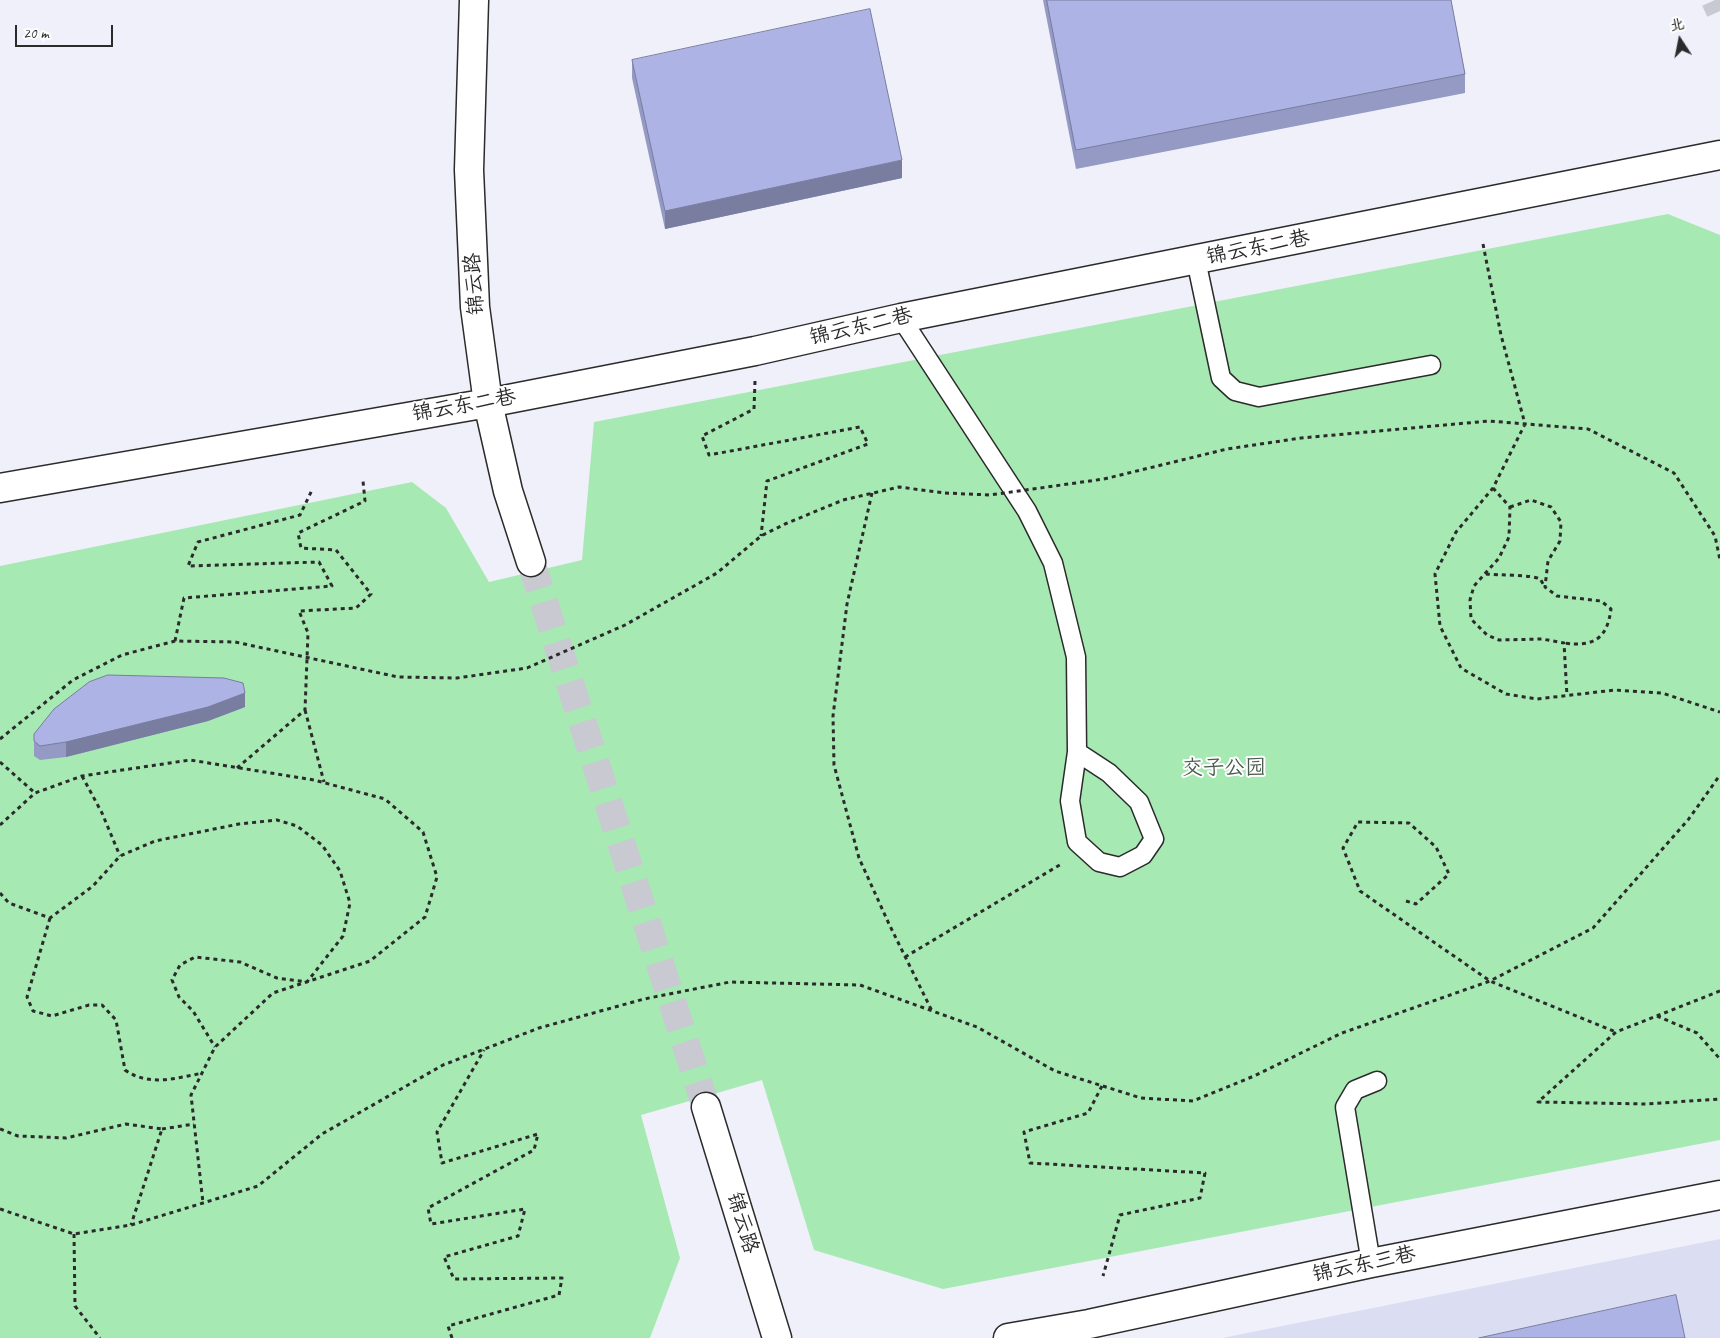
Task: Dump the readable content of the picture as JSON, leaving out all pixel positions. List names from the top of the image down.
{
  "streets": {
    "street": ["锦云东二巷", "锦云路", "锦云东三巷"]
  },
  "crossings": [
    ["锦云东二巷", "锦云路"]
  ],
  "parks": ["交子公园"],
  "scale_bar": "20 m",
  "north": "top"
}
